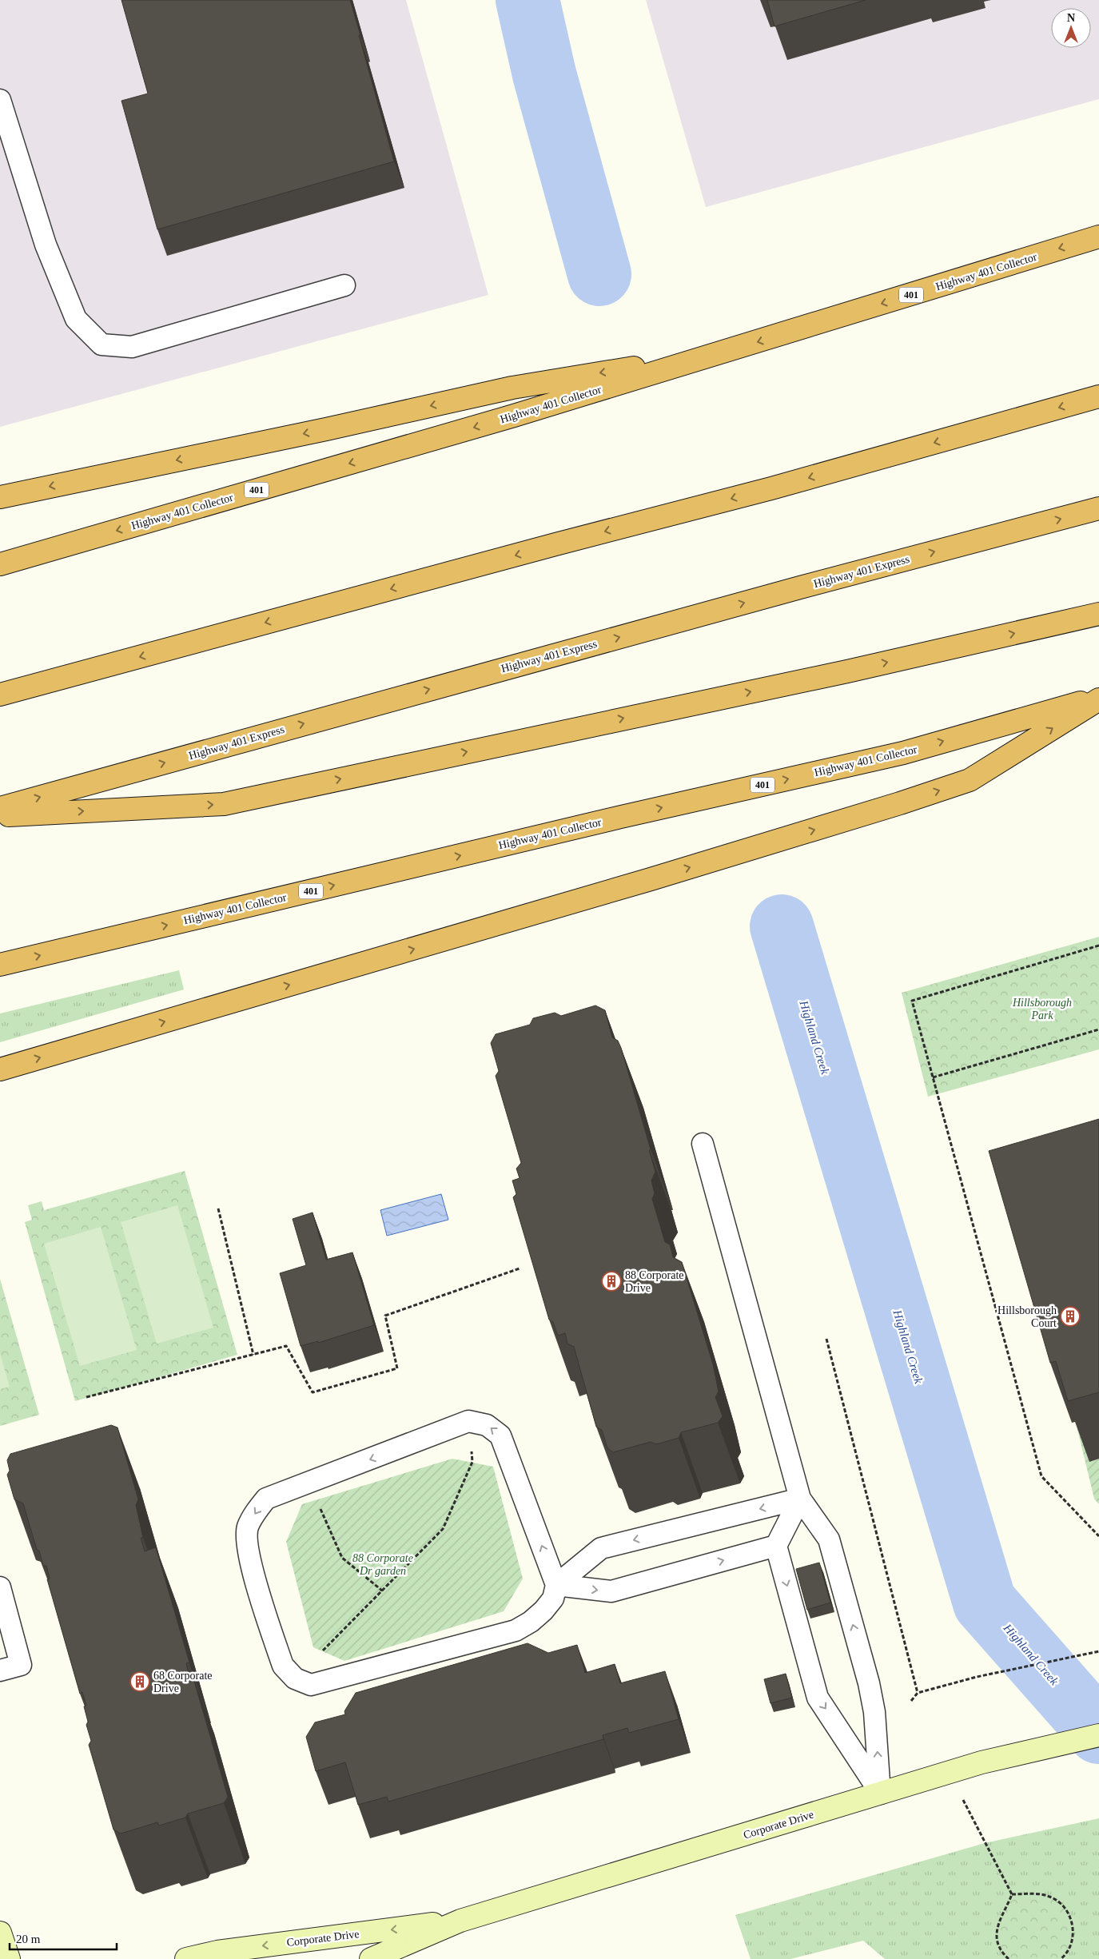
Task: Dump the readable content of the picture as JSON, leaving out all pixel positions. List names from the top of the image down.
{
  "streets": {
    "highway": ["Highway 401 Collector", "401", "Highway 401 Express"],
    "street": ["Corporate Drive"]
  },
  "water": ["Highland Creek"],
  "parks": ["Hillsborough Park", "88 Corporate Dr garden"],
  "places": {
    "building": ["88 Corporate Drive", "Hillsborough Court", "68 Corporate Drive"]
  },
  "scale_bar": "20 m",
  "north": "top"
}
